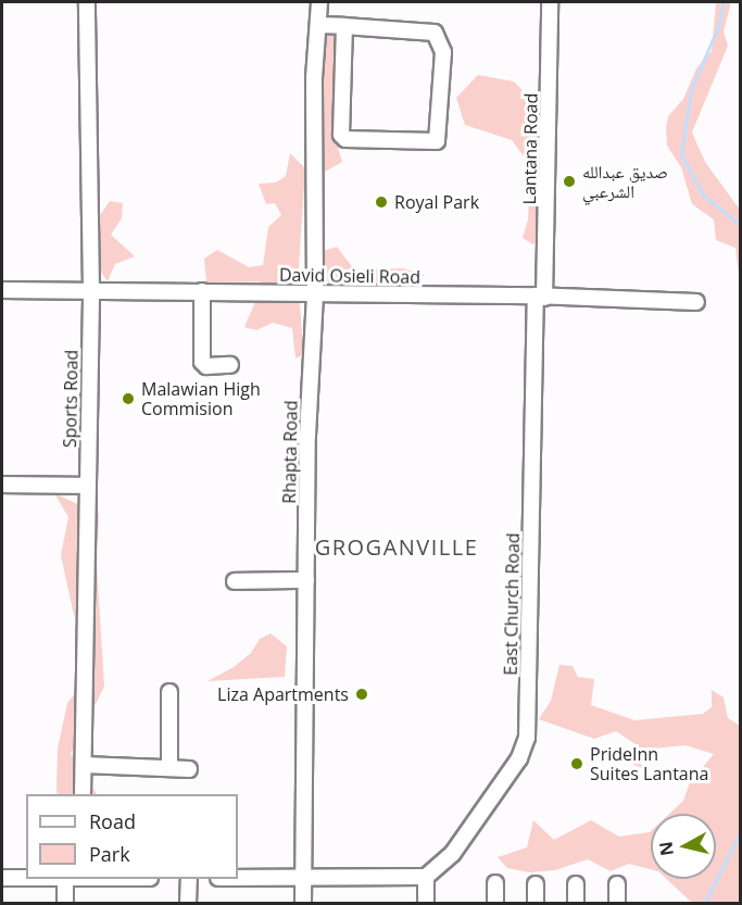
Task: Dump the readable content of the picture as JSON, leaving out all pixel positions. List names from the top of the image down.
{
  "streets": {
    "street": [
      "Lantana Road",
      "David Osieli Road",
      "Sports Road",
      "Rhapta Road",
      "East Church Road"
    ]
  },
  "crossings": [
    ["Lantana Road", "David Osieli Road"],
    ["Lantana Road", "East Church Road"],
    ["David Osieli Road", "Sports Road"],
    ["David Osieli Road", "Rhapta Road"],
    ["David Osieli Road", "East Church Road"]
  ],
  "districts": ["GROGANVILLE"],
  "places": [
    "صديق عبدالله الشرعبي",
    "Royal Park",
    "Malawian High Commision",
    "Liza Apartments",
    "PrideInn Suites Lantana"
  ],
  "legend": ["Road", "Park"],
  "north": "left"
}
